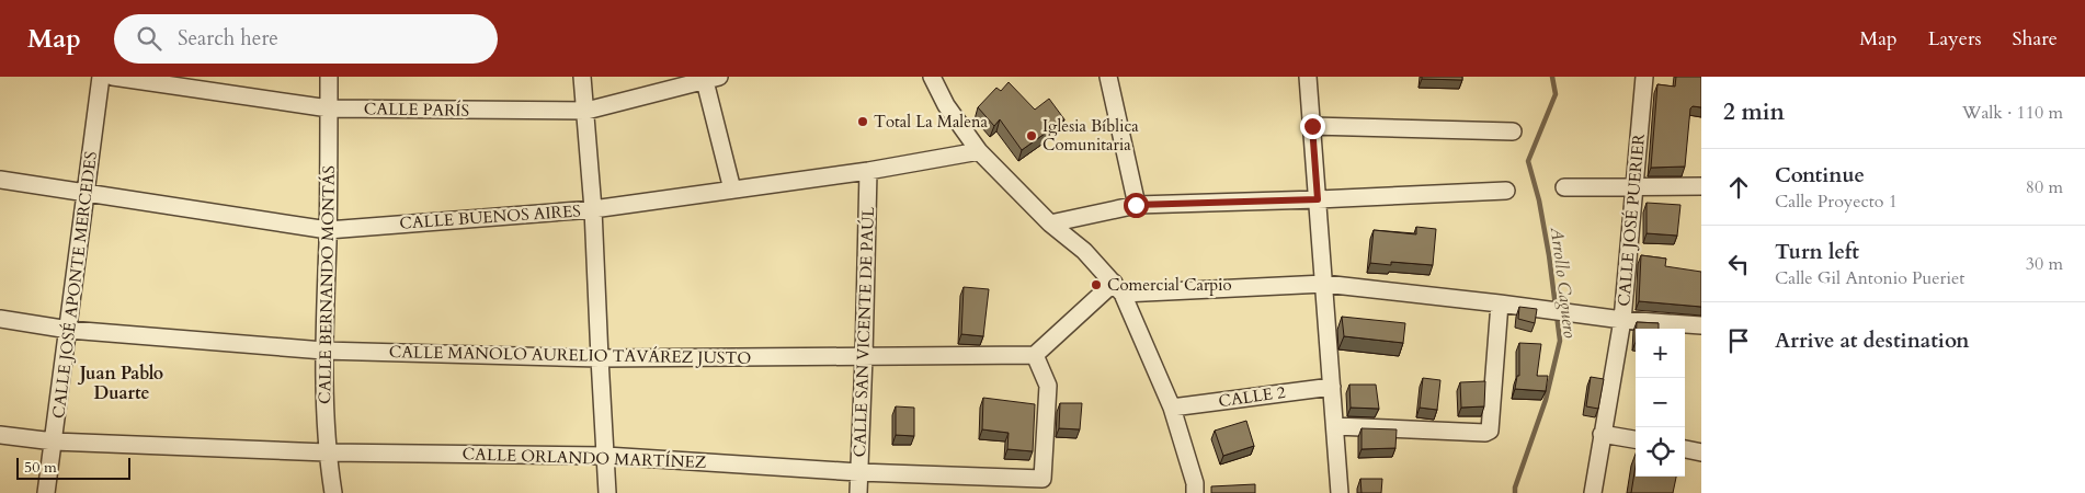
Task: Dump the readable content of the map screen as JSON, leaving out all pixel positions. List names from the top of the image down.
{
  "streets": {
    "street": [
      "CALLE PARÍS",
      "CALLE BUENOS AIRES",
      "CALLE JOSÉ PUERIER",
      "CALLE JOSÉ APONTE MERCEDES",
      "CALLE BERNANDO MONTÁS",
      "CALLE SAN VICENTE DE PAÚL",
      "CALLE MANOLO AURELIO TAVÁREZ JUSTO",
      "CALLE 2",
      "CALLE ORLANDO MARTÍNEZ"
    ]
  },
  "crossings": [
    ["CALLE PARÍS", "CALLE BERNANDO MONTÁS"],
    ["CALLE BUENOS AIRES", "CALLE JOSÉ APONTE MERCEDES"],
    ["CALLE BUENOS AIRES", "CALLE BERNANDO MONTÁS"],
    ["CALLE BUENOS AIRES", "CALLE SAN VICENTE DE PAÚL"],
    ["CALLE JOSÉ APONTE MERCEDES", "CALLE MANOLO AURELIO TAVÁREZ JUSTO"],
    ["CALLE JOSÉ APONTE MERCEDES", "CALLE ORLANDO MARTÍNEZ"],
    ["CALLE BERNANDO MONTÁS", "CALLE MANOLO AURELIO TAVÁREZ JUSTO"],
    ["CALLE BERNANDO MONTÁS", "CALLE ORLANDO MARTÍNEZ"],
    ["CALLE SAN VICENTE DE PAÚL", "CALLE MANOLO AURELIO TAVÁREZ JUSTO"],
    ["CALLE SAN VICENTE DE PAÚL", "CALLE ORLANDO MARTÍNEZ"],
    ["CALLE MANOLO AURELIO TAVÁREZ JUSTO", "CALLE ORLANDO MARTÍNEZ"]
  ],
  "districts": ["Juan Pablo Duarte"],
  "water": ["Arrollo Caguero"],
  "places": ["Total La Malena", "Iglesia Bíblica Comunitaria", "Comercial Carpio"],
  "scale_bar": "50 m",
  "page": {
    "header": "Map",
    "search": "Search here",
    "nav": ["Map", "Layers", "Share"],
    "heading": ["2 min", "Walk · 110 m"],
    "list": [
      ["Continue", "Calle Proyecto 1", "80 m"],
      ["Turn left", "Calle Gil Antonio Pueriet", "30 m"],
      "Arrive at destination"
    ],
    "map_buttons": ["+", "−"],
    "scale": "50 m"
  }
}
